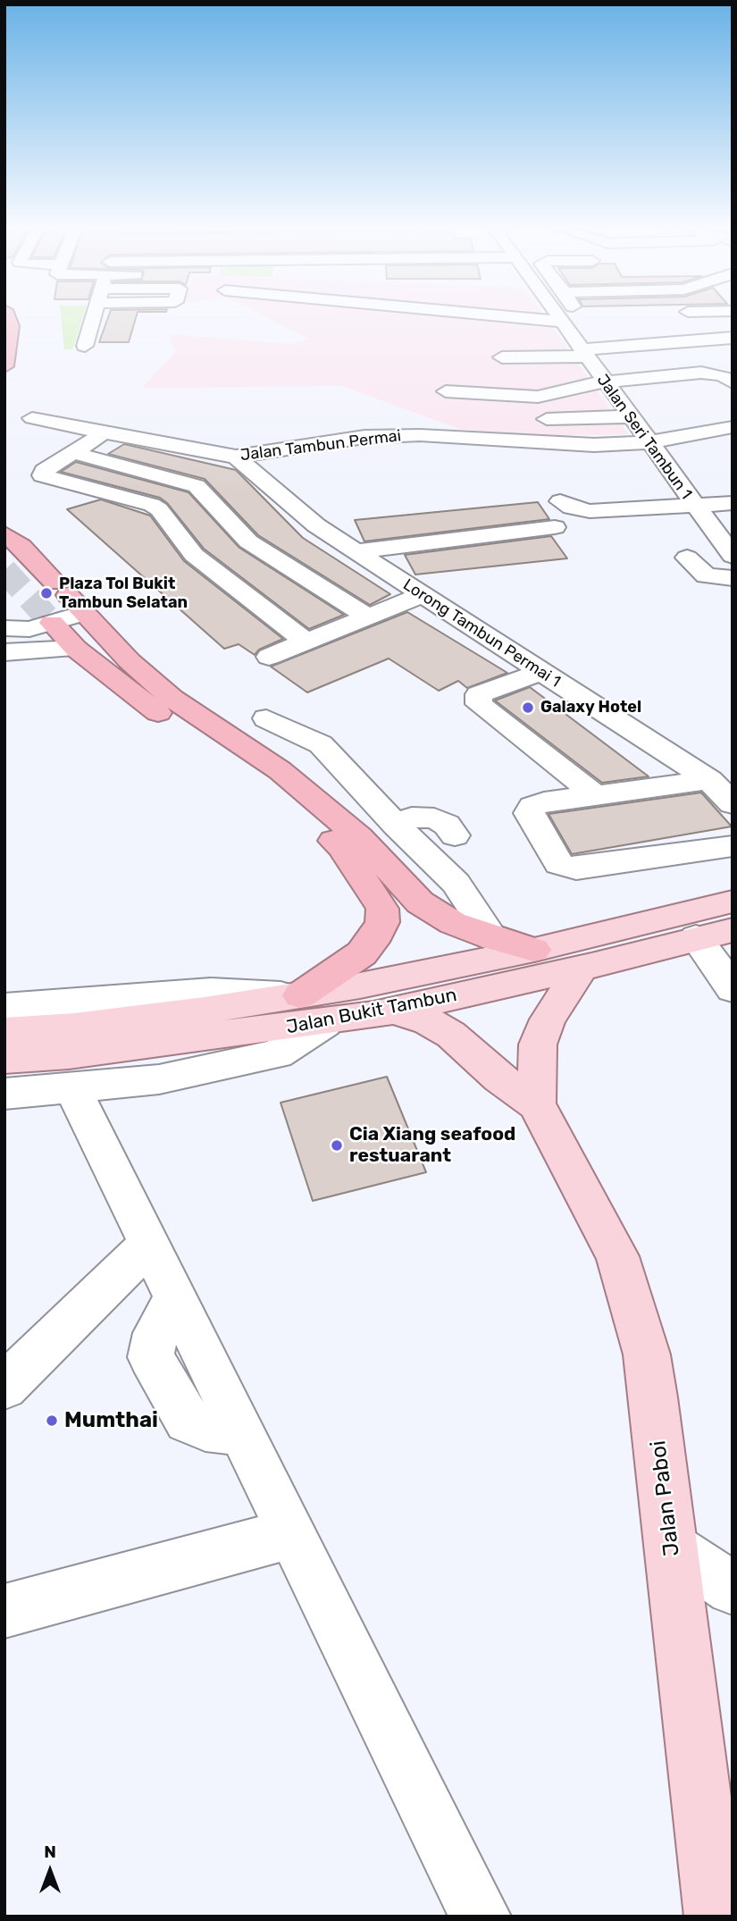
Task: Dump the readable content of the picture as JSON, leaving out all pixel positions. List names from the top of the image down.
{
  "streets": {
    "main road": ["Jalan Bukit Tambun", "Jalan Paboi"],
    "street": ["Jalan Seri Tambun 1", "Jalan Tambun Permai", "Lorong Tambun Permai 1"]
  },
  "crossings": [
    ["Jalan Seri Tambun 1", "Jalan Tambun Permai"],
    ["Jalan Tambun Permai", "Lorong Tambun Permai 1"],
    ["Jalan Bukit Tambun", "Jalan Paboi"]
  ],
  "places": [
    "Plaza Tol Bukit Tambun Selatan",
    "Galaxy Hotel",
    "Cia Xiang seafood restuarant",
    "Mumthai"
  ],
  "north": "top"
}
